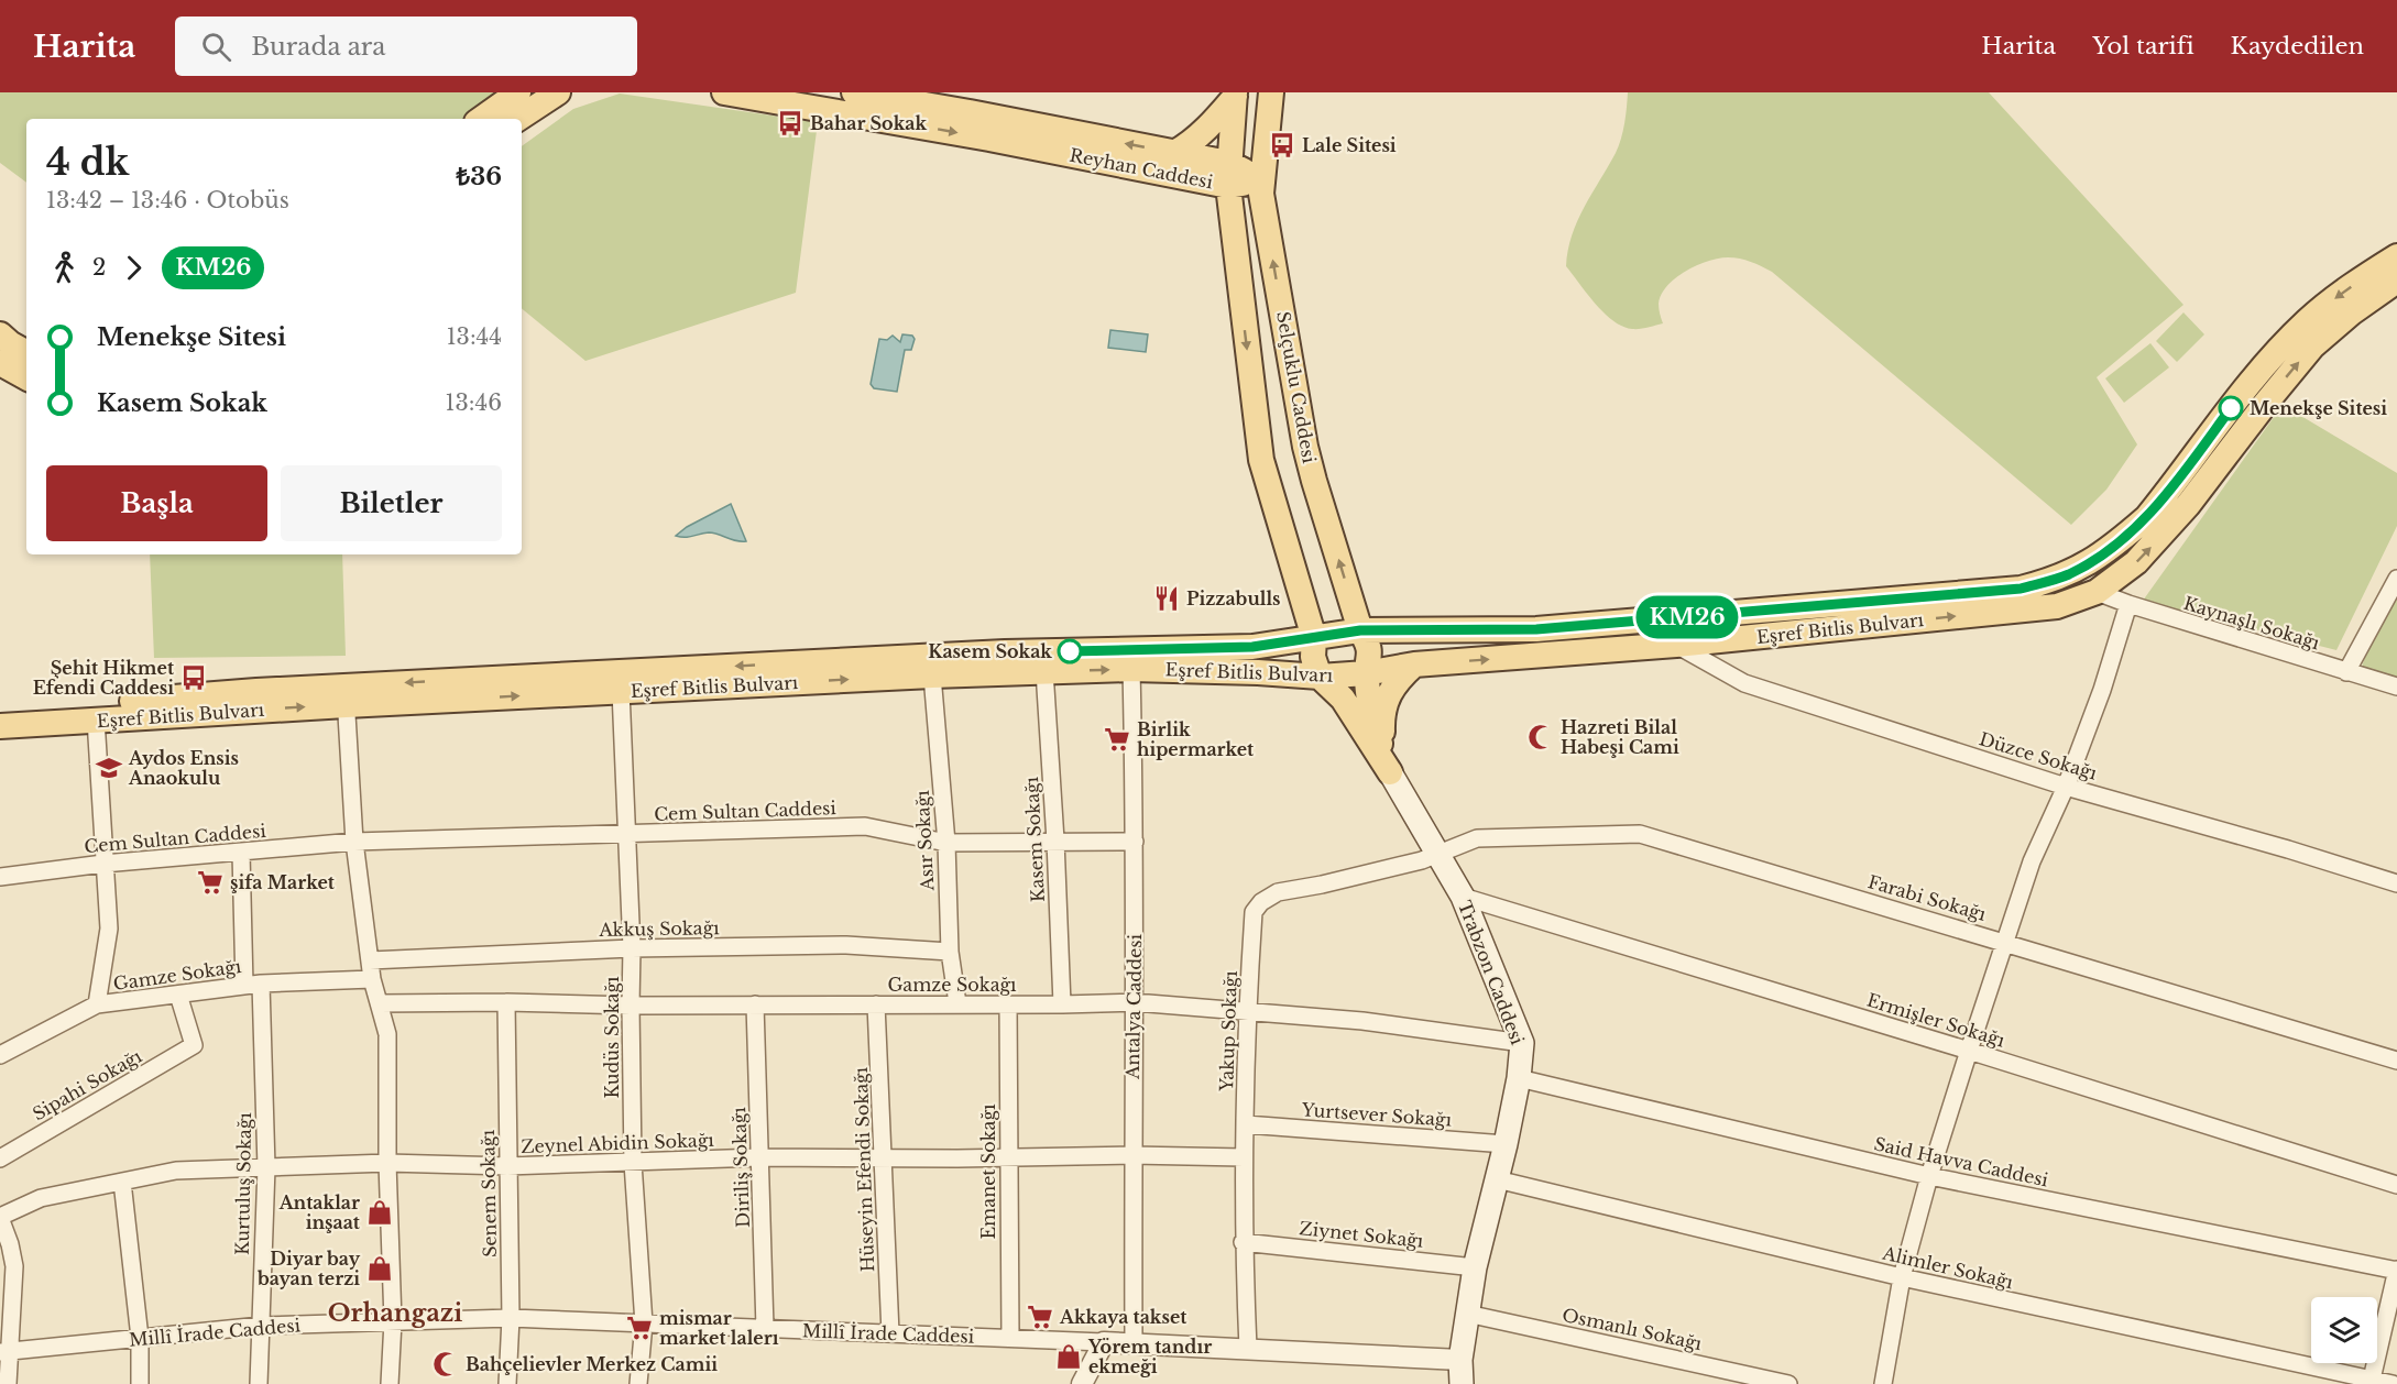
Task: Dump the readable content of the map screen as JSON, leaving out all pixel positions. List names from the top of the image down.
{
  "streets": {
    "main road": [
      "Reyhan Caddesi",
      "Selçuklu Caddesi",
      "Eşref Bitlis Bulvarı",
      "Trabzon Caddesi"
    ],
    "street": [
      "Kaynaşlı Sokağı",
      "Düzce Sokağı",
      "Cem Sultan Caddesi",
      "Kasem Sokağı",
      "Asır Sokağı",
      "Farabi Sokağı",
      "Akkuş Sokağı",
      "Gamze Sokağı",
      "Antalya Caddesi",
      "Ermişler Sokağı",
      "Yakup Sokağı",
      "Kudüs Sokağı",
      "Sipahi Sokağı",
      "Yurtsever Sokağı",
      "Zeynel Abidin Sokağı",
      "Said Havva Caddesi",
      "Diriliş Sokağı",
      "Hüseyin Efendi Sokağı",
      "Emanet Sokağı",
      "Kurtuluş Sokağı",
      "Senem Sokağı",
      "Ziynet Sokağı",
      "Alimler Sokağı",
      "Osmanlı Sokağı",
      "Millî İrade Caddesi"
    ]
  },
  "crossings": [
    ["Reyhan Caddesi", "Selçuklu Caddesi"],
    ["Selçuklu Caddesi", "Eşref Bitlis Bulvarı"],
    ["Selçuklu Caddesi", "Trabzon Caddesi"],
    ["Kaynaşlı Sokağı", "Eşref Bitlis Bulvarı"],
    ["Eşref Bitlis Bulvarı", "Düzce Sokağı"],
    ["Eşref Bitlis Bulvarı", "Kasem Sokağı"],
    ["Eşref Bitlis Bulvarı", "Asır Sokağı"],
    ["Eşref Bitlis Bulvarı", "Trabzon Caddesi"],
    ["Eşref Bitlis Bulvarı", "Antalya Caddesi"],
    ["Eşref Bitlis Bulvarı", "Kudüs Sokağı"],
    ["Cem Sultan Caddesi", "Kasem Sokağı"],
    ["Cem Sultan Caddesi", "Asır Sokağı"],
    ["Cem Sultan Caddesi", "Antalya Caddesi"],
    ["Cem Sultan Caddesi", "Kudüs Sokağı"],
    ["Cem Sultan Caddesi", "Kurtuluş Sokağı"],
    ["Kasem Sokağı", "Gamze Sokağı"],
    ["Asır Sokağı", "Akkuş Sokağı"],
    ["Asır Sokağı", "Gamze Sokağı"],
    ["Farabi Sokağı", "Trabzon Caddesi"],
    ["Farabi Sokağı", "Yakup Sokağı"],
    ["Akkuş Sokağı", "Kudüs Sokağı"],
    ["Trabzon Caddesi", "Gamze Sokağı"],
    ["Trabzon Caddesi", "Ermişler Sokağı"],
    ["Trabzon Caddesi", "Yakup Sokağı"],
    ["Trabzon Caddesi", "Yurtsever Sokağı"],
    ["Trabzon Caddesi", "Said Havva Caddesi"],
    ["Trabzon Caddesi", "Ziynet Sokağı"],
    ["Trabzon Caddesi", "Alimler Sokağı"],
    ["Trabzon Caddesi", "Osmanlı Sokağı"],
    ["Trabzon Caddesi", "Millî İrade Caddesi"],
    ["Gamze Sokağı", "Antalya Caddesi"],
    ["Gamze Sokağı", "Yakup Sokağı"],
    ["Gamze Sokağı", "Kudüs Sokağı"],
    ["Gamze Sokağı", "Sipahi Sokağı"],
    ["Gamze Sokağı", "Diriliş Sokağı"],
    ["Gamze Sokağı", "Hüseyin Efendi Sokağı"],
    ["Gamze Sokağı", "Emanet Sokağı"],
    ["Gamze Sokağı", "Kurtuluş Sokağı"],
    ["Gamze Sokağı", "Senem Sokağı"],
    ["Antalya Caddesi", "Zeynel Abidin Sokağı"],
    ["Antalya Caddesi", "Millî İrade Caddesi"],
    ["Yakup Sokağı", "Yurtsever Sokağı"],
    ["Yakup Sokağı", "Zeynel Abidin Sokağı"],
    ["Yakup Sokağı", "Ziynet Sokağı"],
    ["Yakup Sokağı", "Millî İrade Caddesi"],
    ["Kudüs Sokağı", "Zeynel Abidin Sokağı"],
    ["Kudüs Sokağı", "Millî İrade Caddesi"],
    ["Zeynel Abidin Sokağı", "Diriliş Sokağı"],
    ["Zeynel Abidin Sokağı", "Hüseyin Efendi Sokağı"],
    ["Zeynel Abidin Sokağı", "Emanet Sokağı"],
    ["Zeynel Abidin Sokağı", "Kurtuluş Sokağı"],
    ["Zeynel Abidin Sokağı", "Senem Sokağı"],
    ["Diriliş Sokağı", "Millî İrade Caddesi"],
    ["Hüseyin Efendi Sokağı", "Millî İrade Caddesi"],
    ["Emanet Sokağı", "Millî İrade Caddesi"],
    ["Kurtuluş Sokağı", "Millî İrade Caddesi"],
    ["Senem Sokağı", "Millî İrade Caddesi"]
  ],
  "districts": ["Orhangazi"],
  "places": {
    "bus stop": ["Bahar Sokak", "Lale Sitesi", "Şehit Hikmet Efendi Caddesi"],
    "other": ["Menekşe Sitesi", "Kasem Sokak"],
    "restaurant": ["Pizzabulls"],
    "mosque": ["Hazreti Bilal Habeşi Cami", "Bahçelievler Merkez Camii"],
    "supermarket": [
      "Birlik hipermarket",
      "şifa Market",
      "Akkaya takset",
      "mismar market lalerı"
    ],
    "school or university": ["Aydos Ensis Anaokulu"],
    "shop": ["Antaklar inşaat", "Diyar bay bayan terzi", "Yörem tandır ekmeği"]
  },
  "lines": ["bus line KM26"],
  "page": {
    "header": "Harita",
    "search": "Burada ara",
    "nav": ["Harita", "Yol tarifi", "Kaydedilen"],
    "on_map": "KM26",
    "heading": ["4 dk", "13:42 – 13:46 · Otobüs", "₺36"],
    "legs": ["2", "KM26"],
    "list": [
      {
        "name": "Menekşe Sitesi",
        "value": "13:44"
      },
      {
        "name": "Kasem Sokak",
        "value": "13:46"
      }
    ],
    "buttons": ["Başla", "Biletler"]
  }
}
